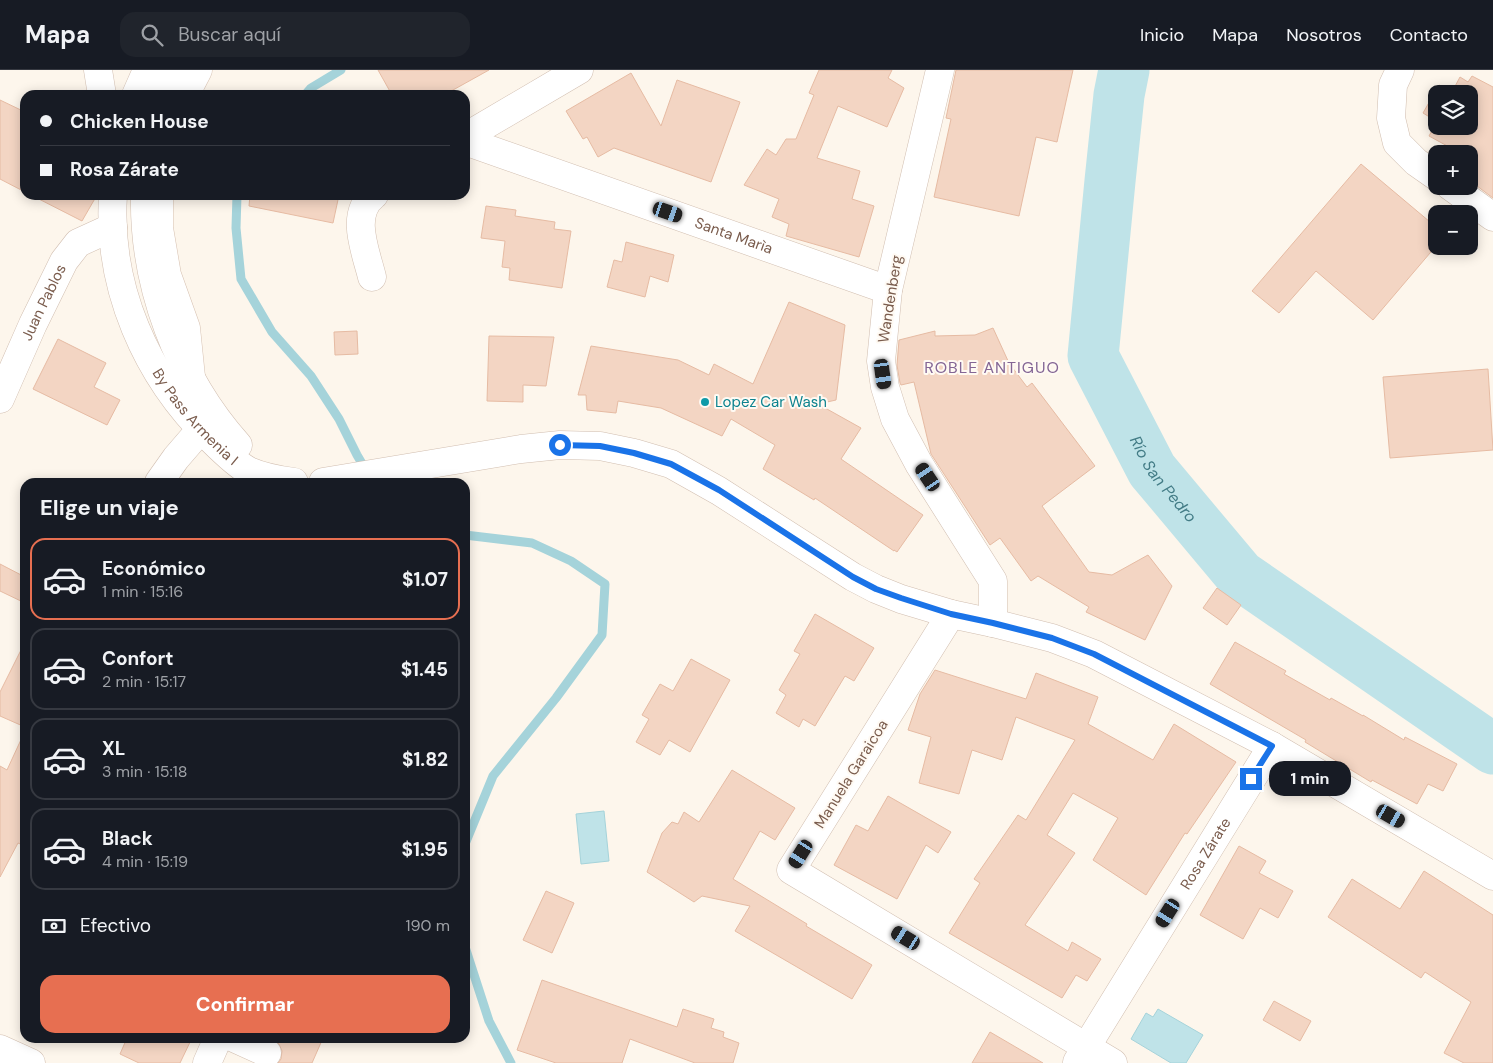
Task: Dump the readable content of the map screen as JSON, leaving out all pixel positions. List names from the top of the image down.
{
  "streets": {
    "street": [
      "Santa Marìa",
      "Wandenberg",
      "Juan Pablos",
      "By Pass Armenia I",
      "Manuela Garaicoa",
      "Rosa Zárate"
    ]
  },
  "crossings": [
    ["Santa Marìa", "Wandenberg"],
    ["Juan Pablos", "By Pass Armenia I"],
    ["Manuela Garaicoa", "Rosa Zárate"]
  ],
  "districts": ["ROBLE ANTIGUO"],
  "water": ["Río San Pedro"],
  "places": ["Lopez Car Wash"],
  "page": {
    "header": "Mapa",
    "search": "Buscar aquí",
    "nav": [
      "Inicio",
      "Mapa",
      "Nosotros",
      "Contacto"
    ],
    "map_buttons": ["+", "−"],
    "banner": ["Chicken House", "Rosa Zárate"],
    "heading": "Elige un viaje",
    "list": [
      {
        "name": "Económico",
        "note": "1 min · 15:16",
        "value": "$1.07"
      },
      {
        "name": "Confort",
        "note": "2 min · 15:17",
        "value": "$1.45"
      },
      {
        "name": "XL",
        "note": "3 min · 15:18",
        "value": "$1.82"
      },
      {
        "name": "Black",
        "note": "4 min · 15:19",
        "value": "$1.95"
      }
    ],
    "bubble": "1 min",
    "pay": ["Efectivo", "190 m"],
    "buttons": "Confirmar"
  }
}
